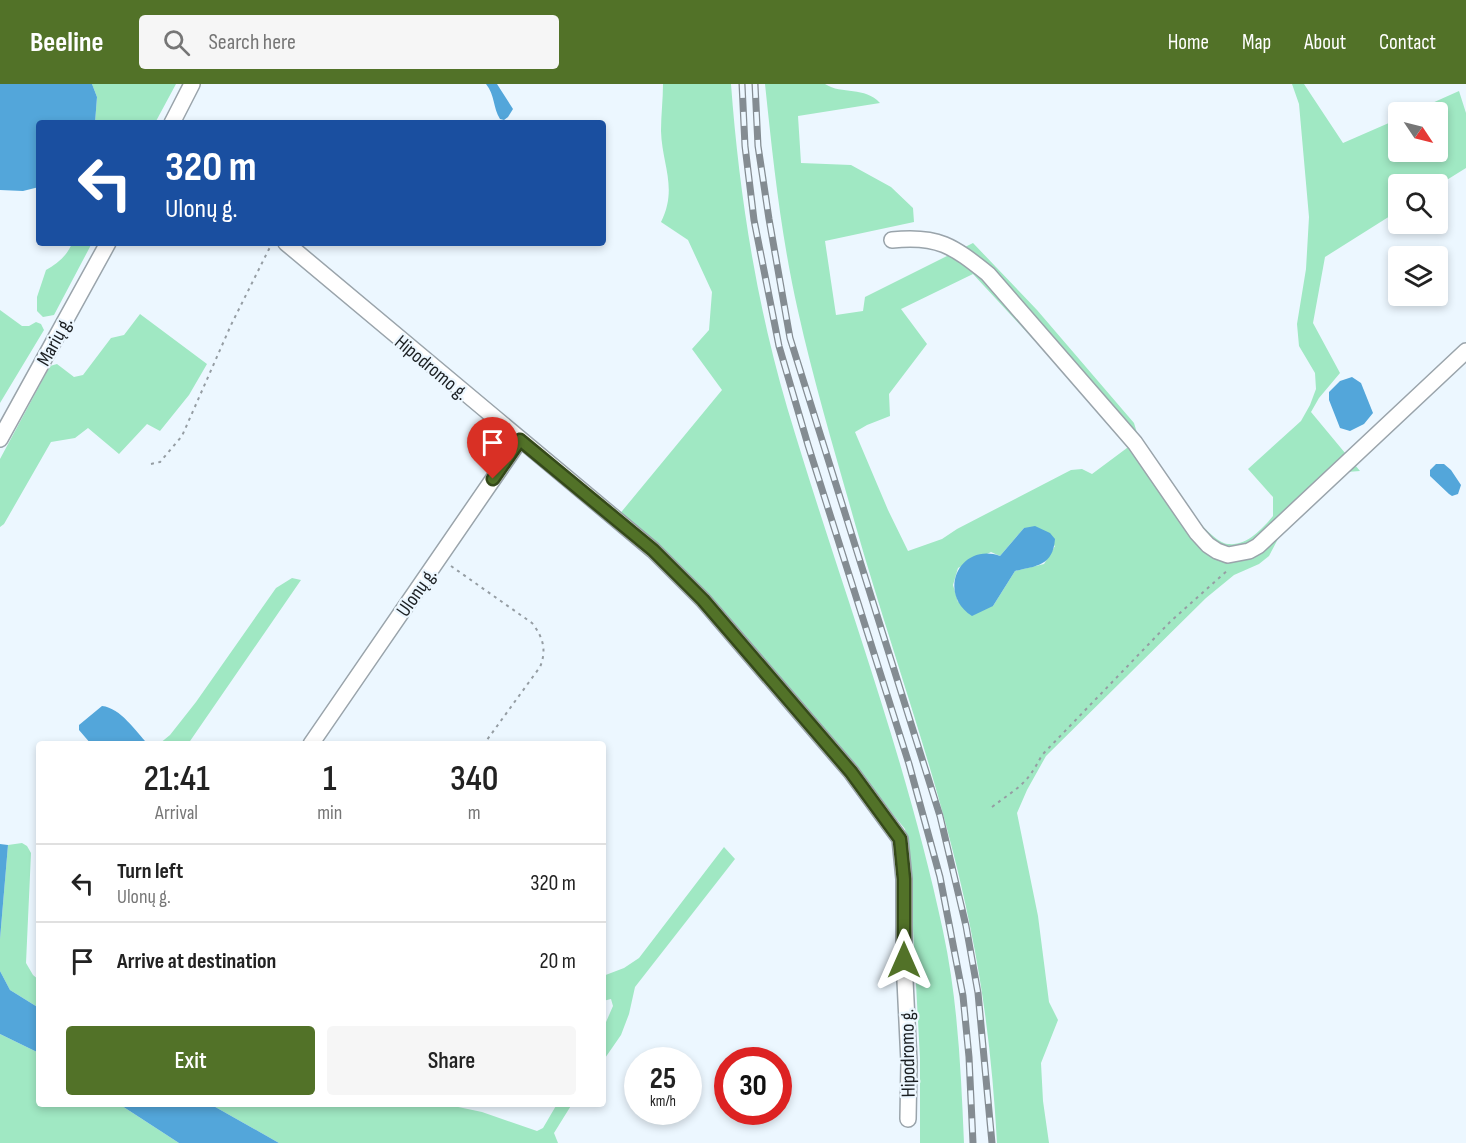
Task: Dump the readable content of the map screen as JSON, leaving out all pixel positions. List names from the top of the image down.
{
  "streets": {
    "street": ["Marių g.", "Hipodromo g.", "Ulonų g."]
  },
  "crossings": [
    ["Hipodromo g.", "Ulonų g."]
  ],
  "north": "bottom right",
  "page": {
    "header": "Beeline",
    "search": "Search here",
    "nav": [
      "Home",
      "Map",
      "About",
      "Contact"
    ],
    "turn": ["320 m", "Ulonų g."],
    "eta": [
      "21:41",
      "Arrival",
      "1",
      "min",
      "340",
      "m"
    ],
    "list": [
      {
        "name": "Turn left",
        "note": "Ulonų g.",
        "value": "320 m"
      },
      {
        "name": "Arrive at destination",
        "value": "20 m"
      }
    ],
    "buttons": ["Exit", "Share"],
    "speed": "25 km/h",
    "limit": "30"
  }
}
